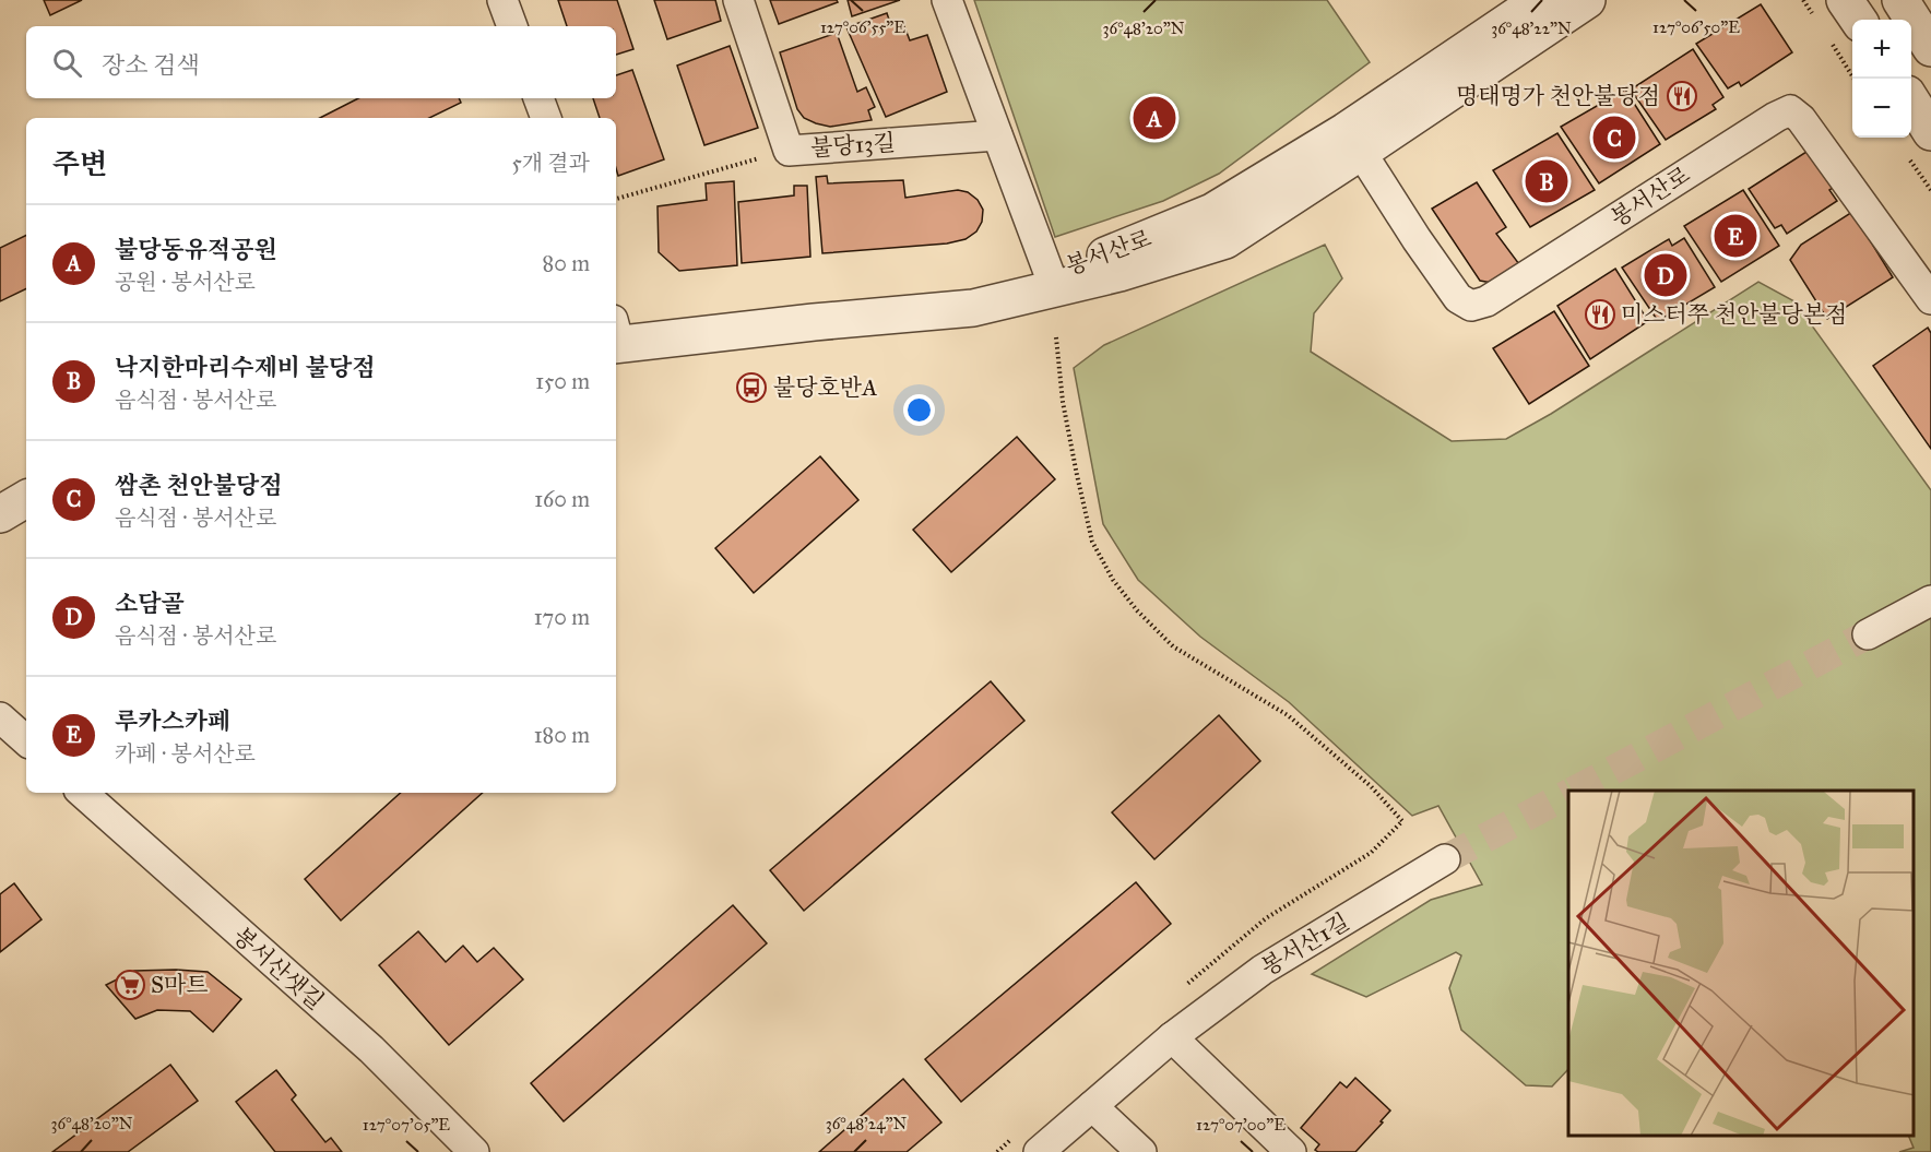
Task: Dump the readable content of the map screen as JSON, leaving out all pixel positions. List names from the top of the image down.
{
  "streets": {
    "street": [
      "불당13길",
      "봉서산로",
      "봉서산1길",
      "봉서산샛길"
    ]
  },
  "places": {
    "restaurant": ["명태명가 천안불당점", "미스터쭈 천안불당본점"],
    "bus stop": ["불당호반A"],
    "supermarket": ["S마트"]
  },
  "page": {
    "map_buttons": ["+", "−"],
    "search": "장소 검색",
    "pins": [
      "A",
      "C",
      "B",
      "E",
      "D"
    ],
    "heading": ["주변", "5개 결과"],
    "list": [
      {
        "mark": "A",
        "name": "불당동유적공원",
        "note": "공원 · 봉서산로",
        "value": "80 m"
      },
      {
        "mark": "B",
        "name": "낙지한마리수제비 불당점",
        "note": "음식점 · 봉서산로",
        "value": "150 m"
      },
      {
        "mark": "C",
        "name": "쌈촌 천안불당점",
        "note": "음식점 · 봉서산로",
        "value": "160 m"
      },
      {
        "mark": "D",
        "name": "소담골",
        "note": "음식점 · 봉서산로",
        "value": "170 m"
      },
      {
        "mark": "E",
        "name": "루카스카페",
        "note": "카페 · 봉서산로",
        "value": "180 m"
      }
    ]
  },
  "coordinates": [
    "127°06'55\"E",
    "127°06'50\"E",
    "36°48'22\"N",
    "36°48'20\"N",
    "36°48'24\"N",
    "127°07'05\"E",
    "127°07'00\"E"
  ]
}
